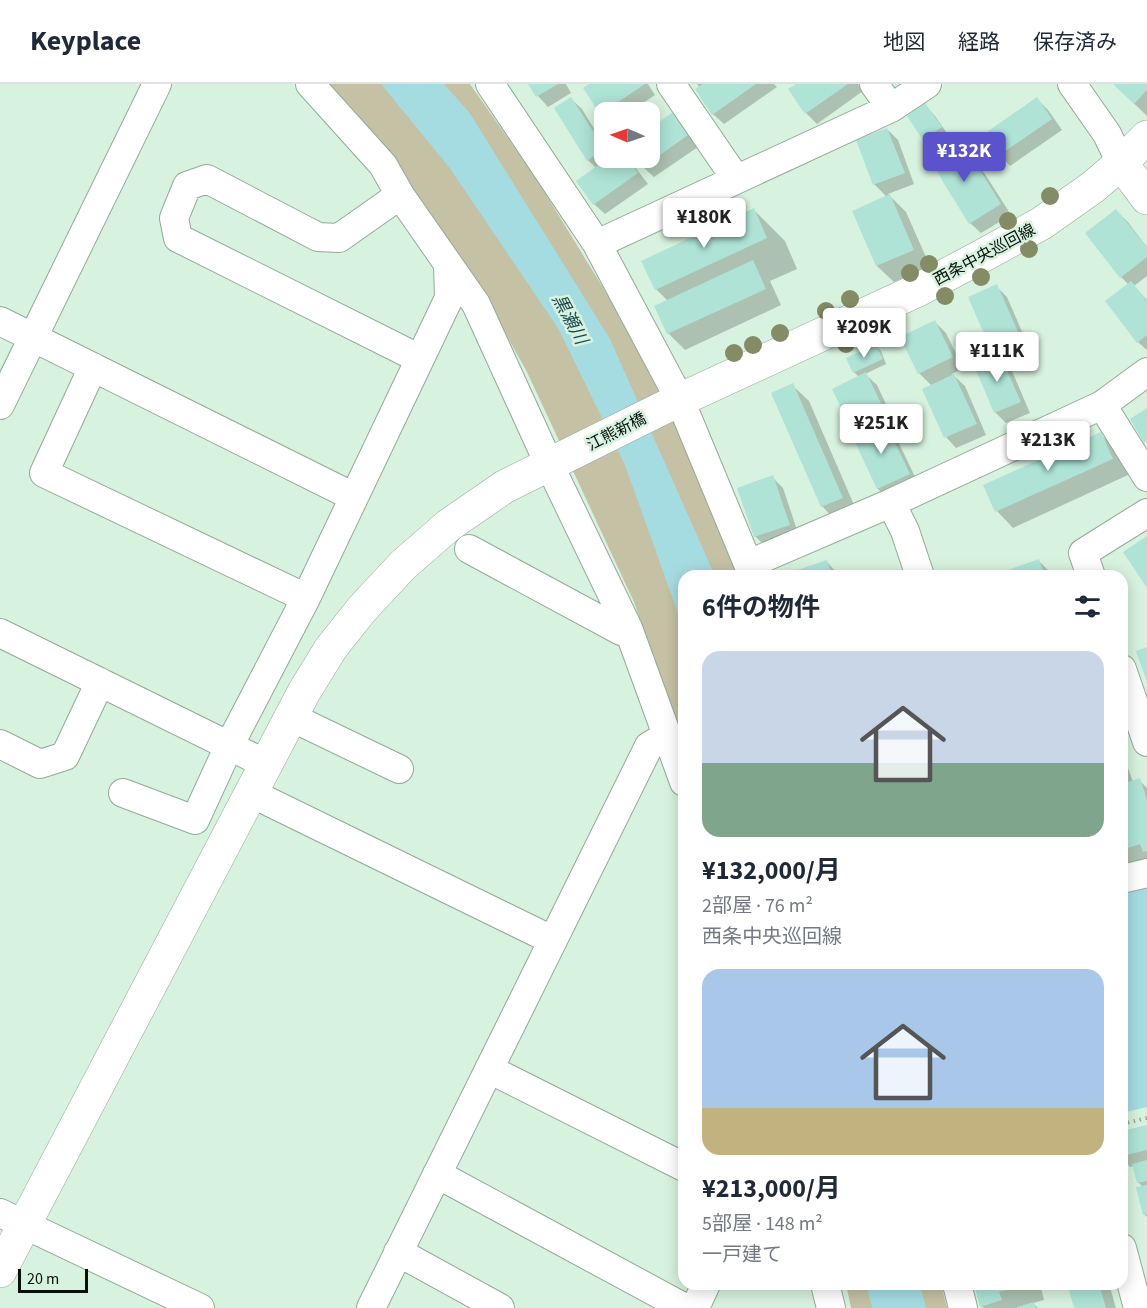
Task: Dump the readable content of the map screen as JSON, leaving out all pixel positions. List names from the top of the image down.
{
  "streets": {
    "street": ["西条中央巡回線", "江熊新橋"]
  },
  "crossings": [
    ["西条中央巡回線", "江熊新橋"]
  ],
  "water": ["黒瀬川"],
  "scale_bar": "20 m",
  "north": "left",
  "page": {
    "header": "Keyplace",
    "nav": ["地図", "経路", "保存済み"],
    "price": [
      "¥132K",
      "¥180K",
      "¥209K",
      "¥111K",
      "¥251K",
      "¥213K"
    ],
    "heading": "6件の物件",
    "list": [
      {
        "name": "¥132,000/月",
        "note": "2部屋 · 76 m² · 西条中央巡回線"
      },
      {
        "name": "¥213,000/月",
        "note": "5部屋 · 148 m² · 一戸建て"
      }
    ],
    "scale": "20 m"
  }
}
